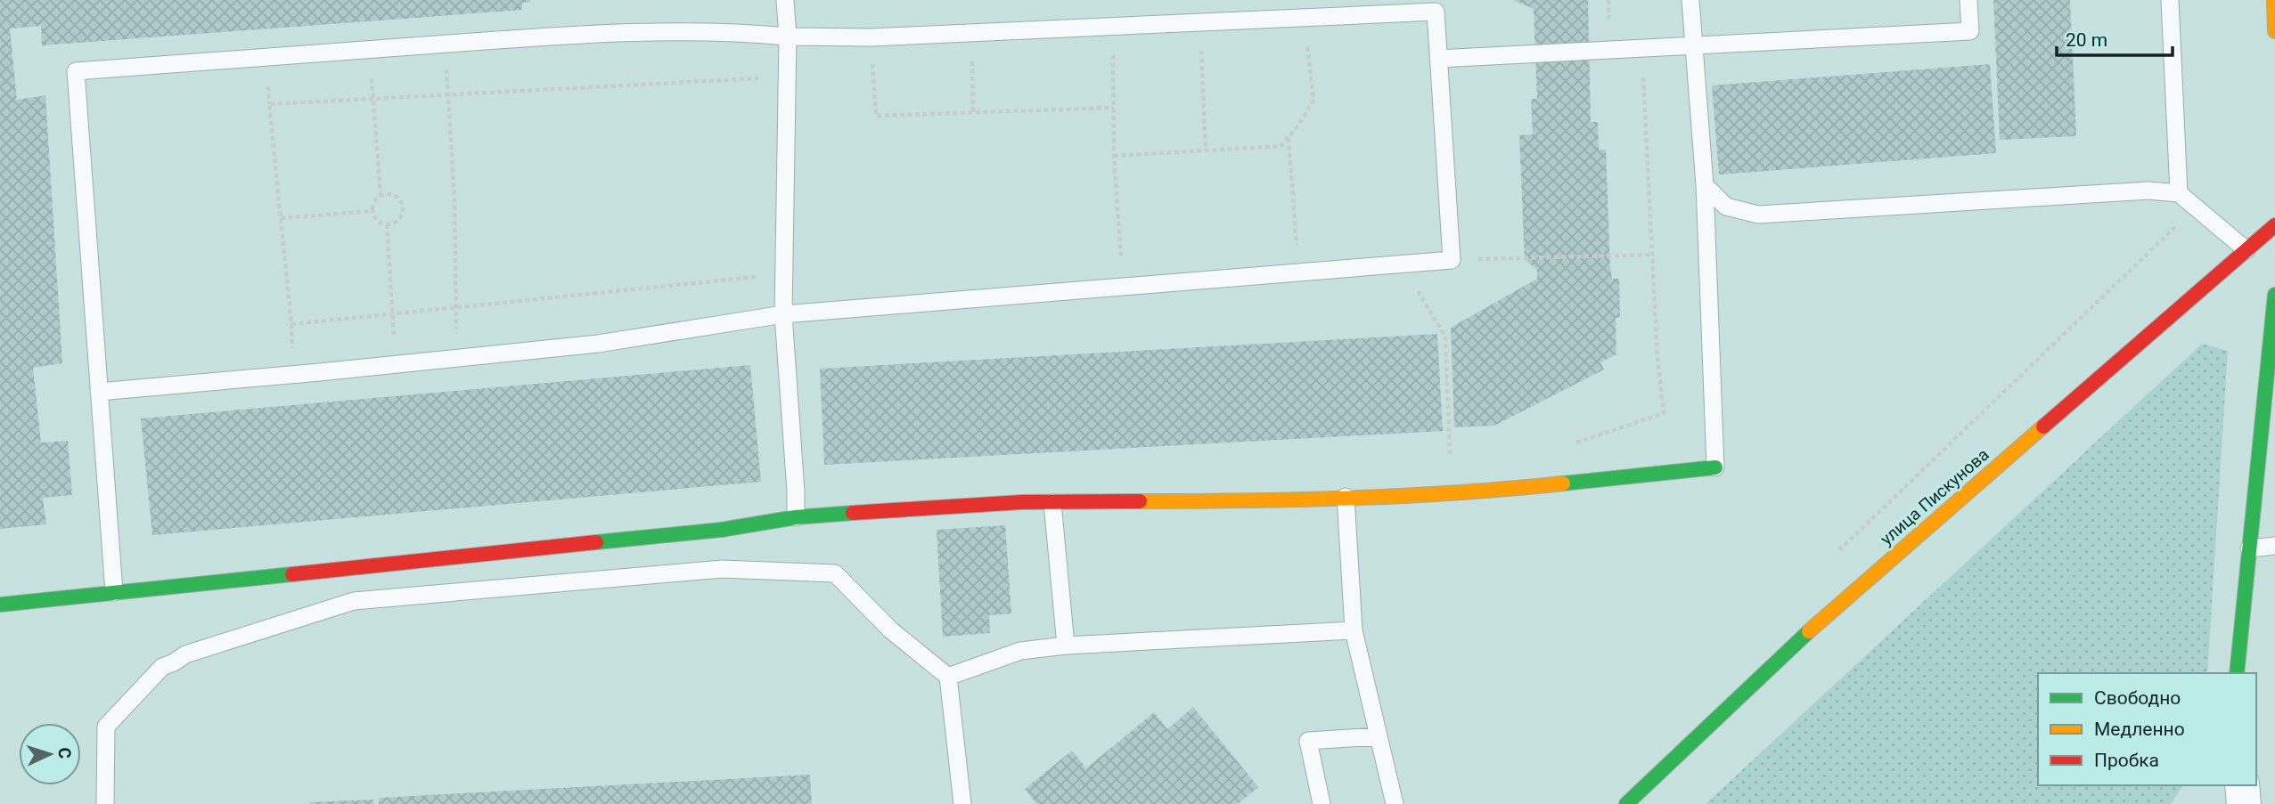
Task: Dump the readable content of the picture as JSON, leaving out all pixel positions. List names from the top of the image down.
{
  "streets": {
    "street": ["улица Пискунова"]
  },
  "legend": ["Свободно", "Медленно", "Пробка"],
  "scale_bar": "20 m",
  "north": "right"
}
